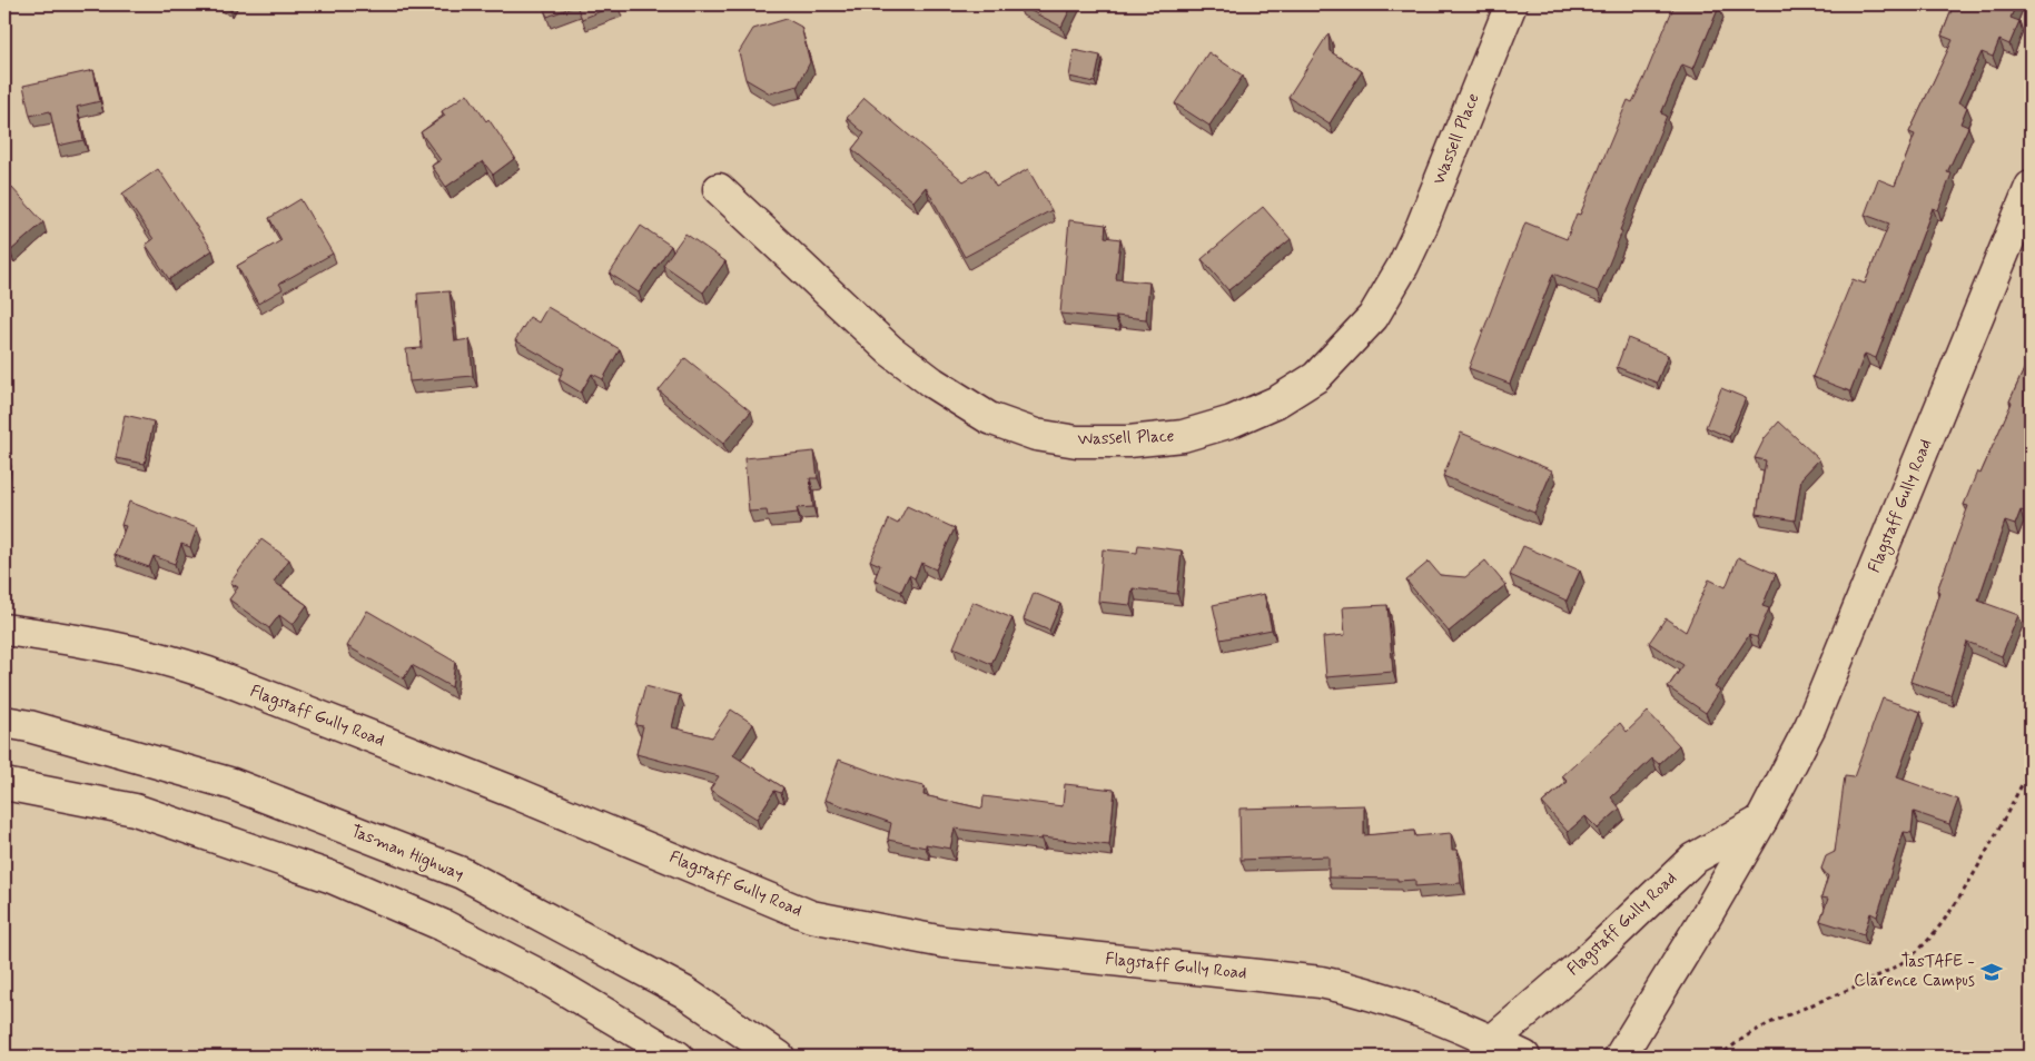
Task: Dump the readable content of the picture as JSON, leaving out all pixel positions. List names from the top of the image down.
{
  "streets": {
    "main road": ["Wassell Place", "Flagstaff Gully Road", "Tasman Highway"]
  },
  "places": {
    "school or university": ["TasTAFE - Clarence Campus"]
  }
}
